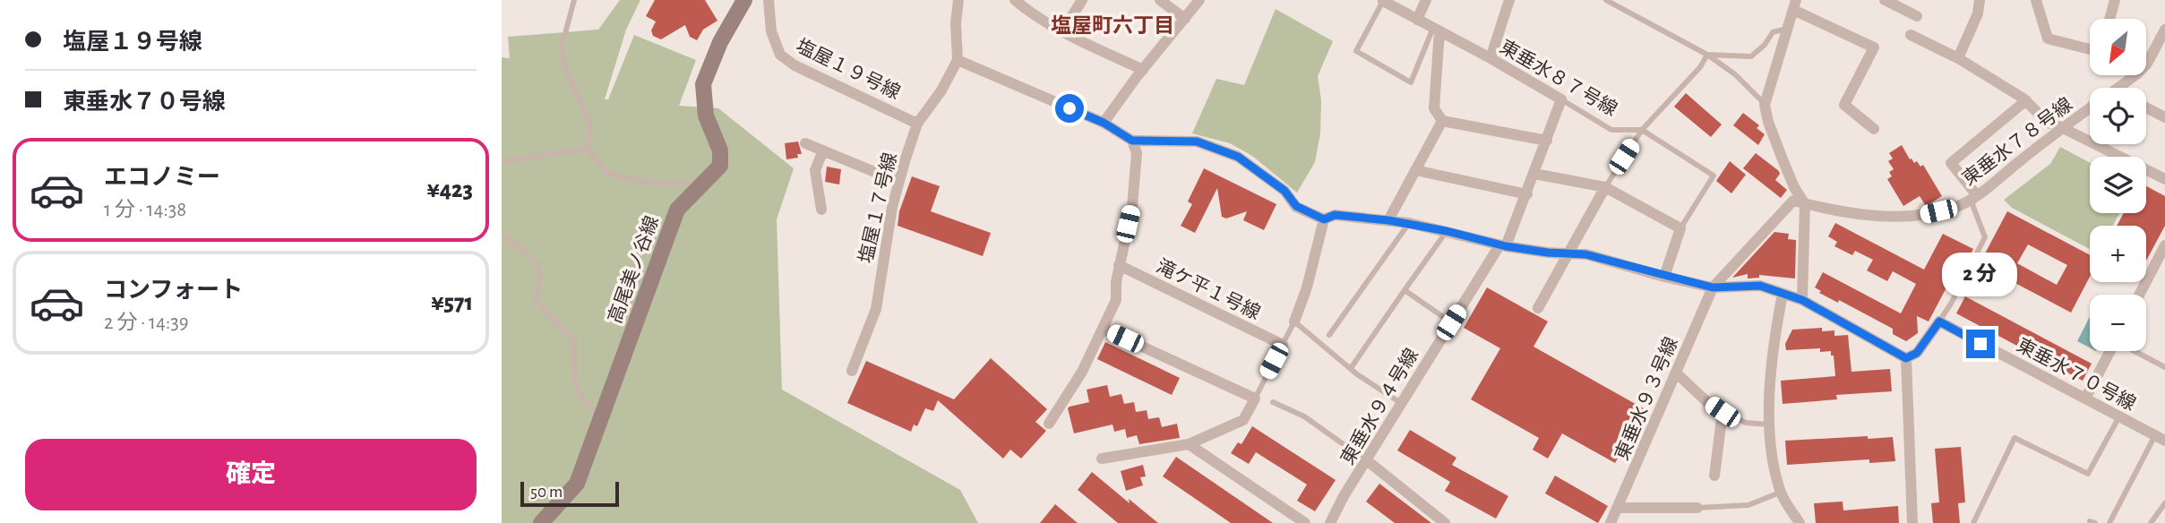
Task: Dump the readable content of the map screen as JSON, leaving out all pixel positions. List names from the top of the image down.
{
  "streets": {
    "street": [
      "塩屋１９号線",
      "東垂水８７号線",
      "東垂水７８号線",
      "塩屋１７号線",
      "高尾美ノ谷線",
      "滝ケ平１号線",
      "東垂水７０号線",
      "東垂水９３号線",
      "東垂水９４号線"
    ]
  },
  "crossings": [
    ["塩屋１９号線", "塩屋１７号線"],
    ["東垂水８７号線", "東垂水９４号線"]
  ],
  "districts": ["塩屋町六丁目"],
  "scale_bar": "50 m",
  "north": "bottom left",
  "page": {
    "banner": ["塩屋１９号線", "東垂水７０号線"],
    "map_buttons": ["+", "−"],
    "list": [
      {
        "name": "エコノミー",
        "note": "1 分 · 14:38",
        "value": "¥423"
      },
      {
        "name": "コンフォート",
        "note": "2 分 · 14:39",
        "value": "¥571"
      }
    ],
    "bubble": "2 分",
    "buttons": "確定",
    "scale": "50 m"
  }
}
